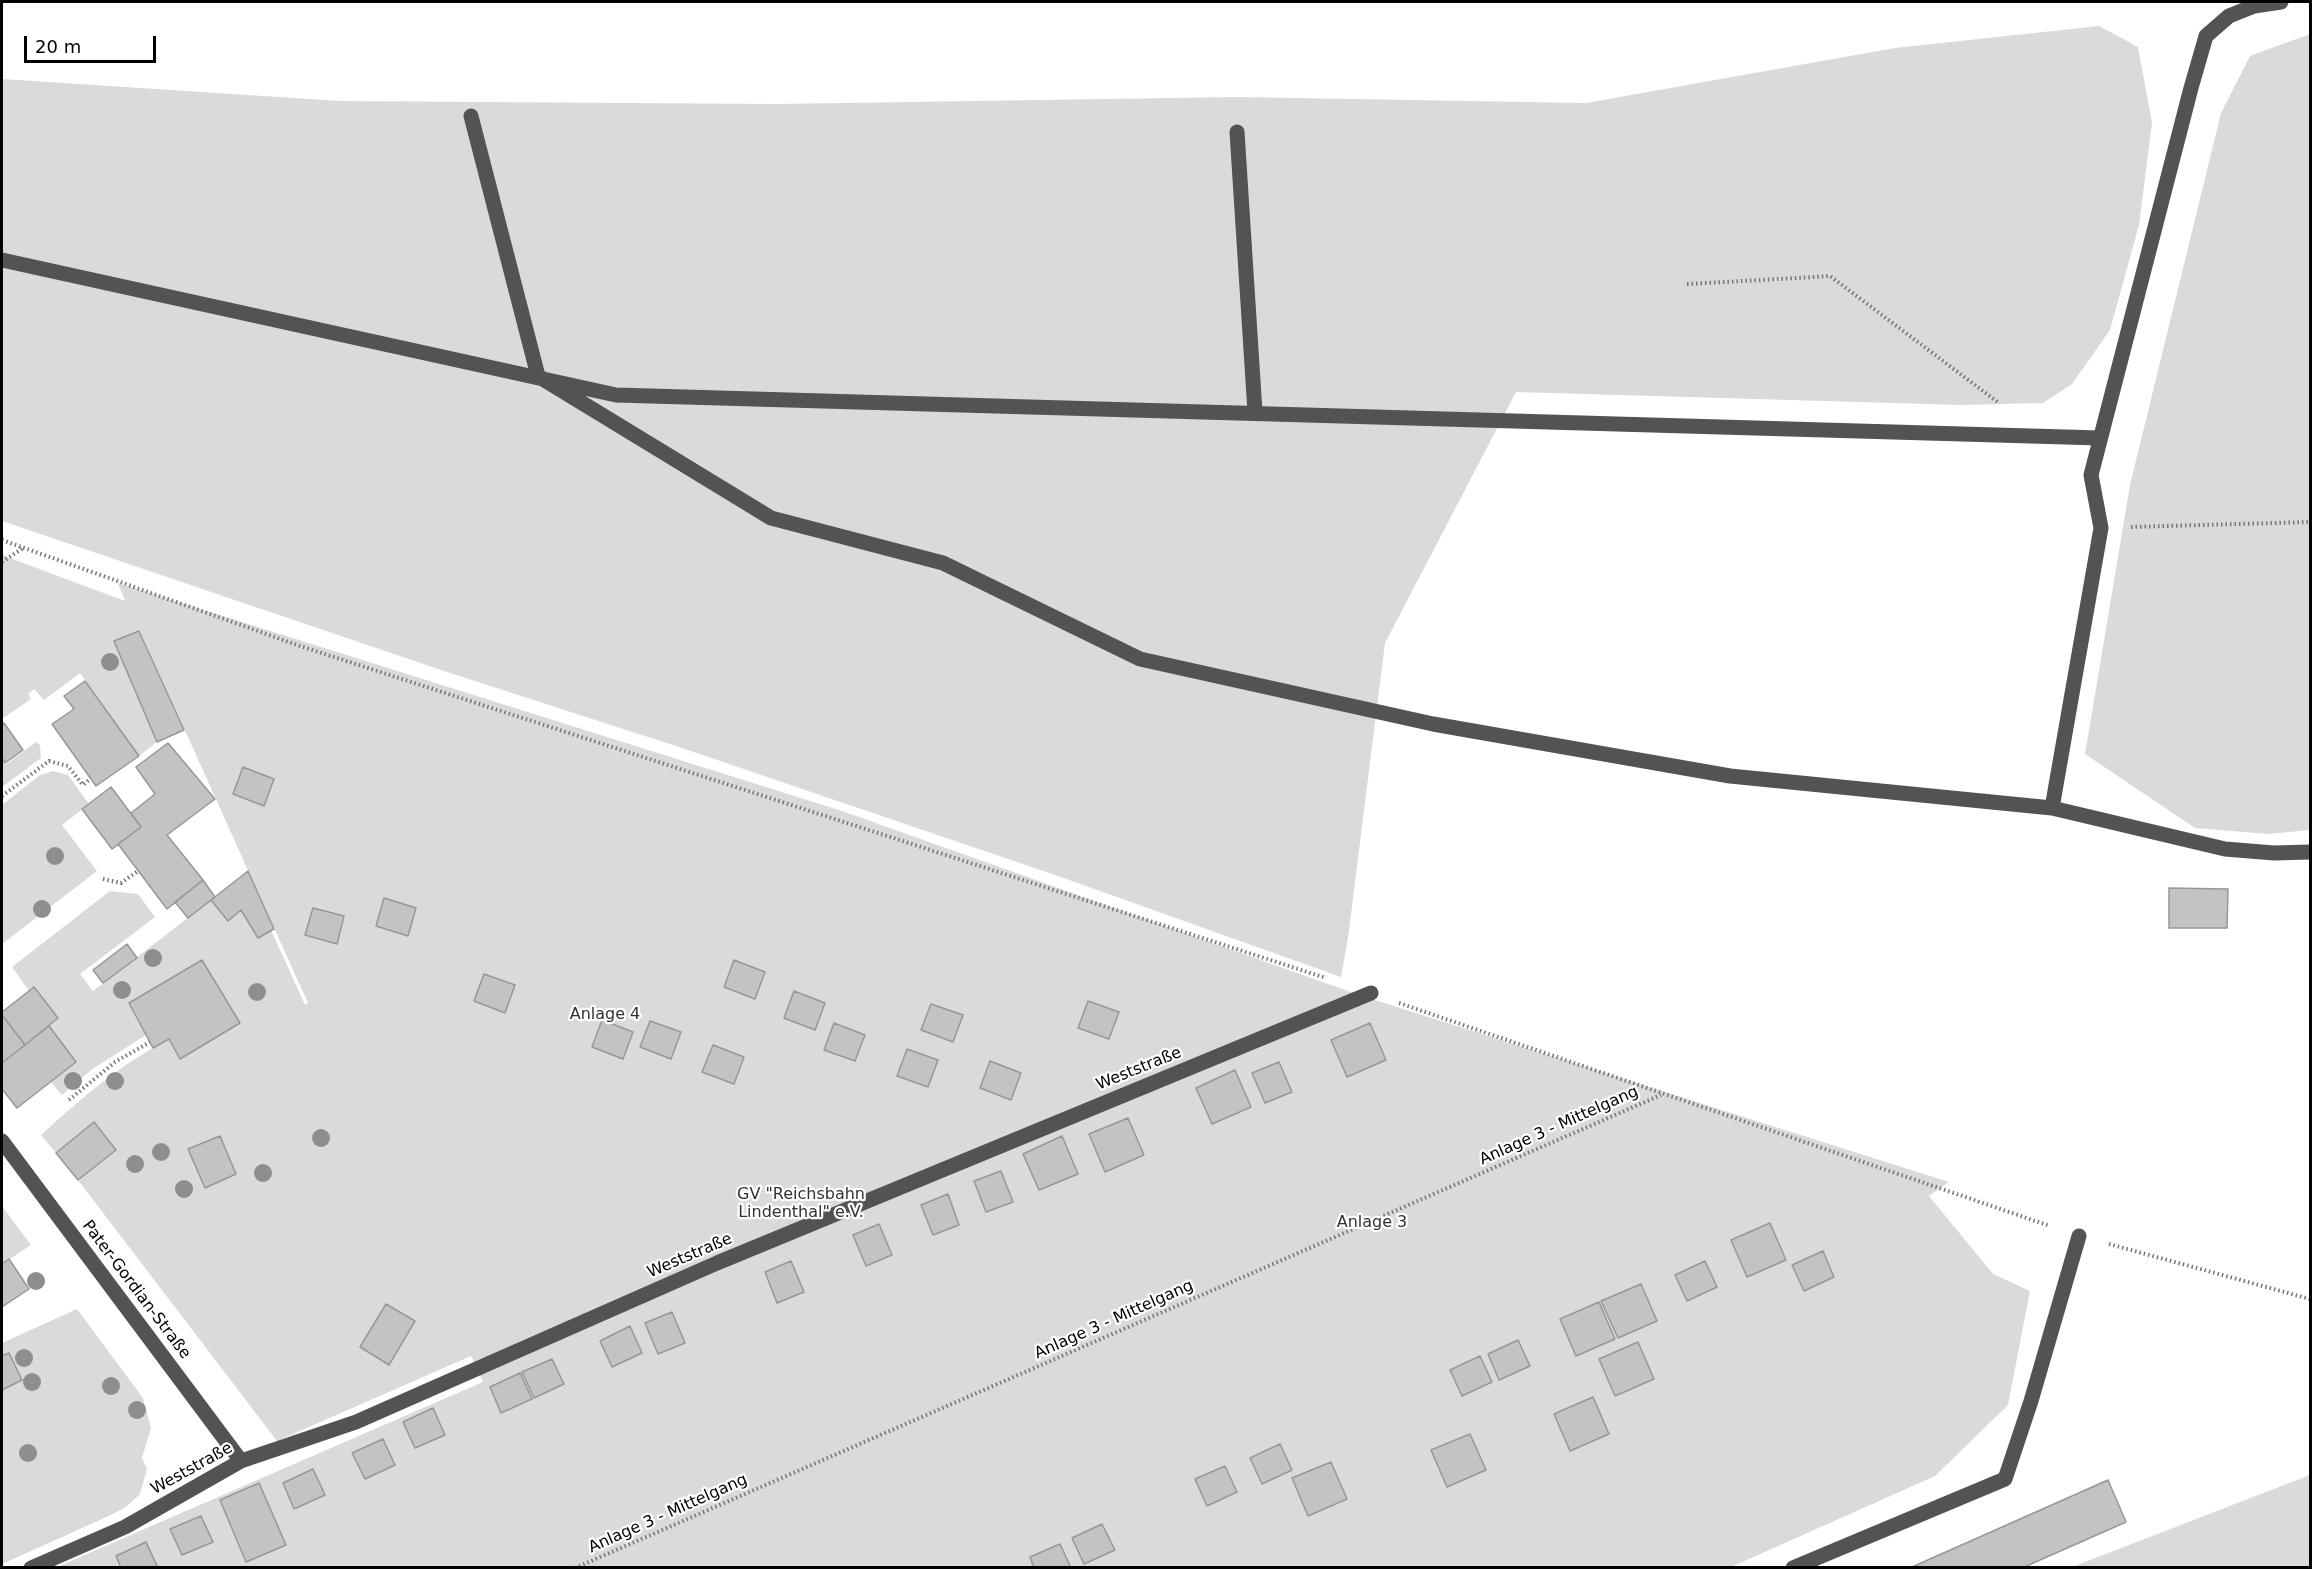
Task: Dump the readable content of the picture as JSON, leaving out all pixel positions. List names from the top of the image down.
{
  "streets": {
    "street": ["Weststraße", "Pater-Gordian-Straße"],
    "path": ["Anlage 3 - Mittelgang"]
  },
  "crossings": [
    ["Weststraße", "Pater-Gordian-Straße"]
  ],
  "parks": ["Anlage 4", "GV \"Reichsbahn Lindenthal\" e.V.", "Anlage 3"],
  "scale_bar": "20 m"
}
